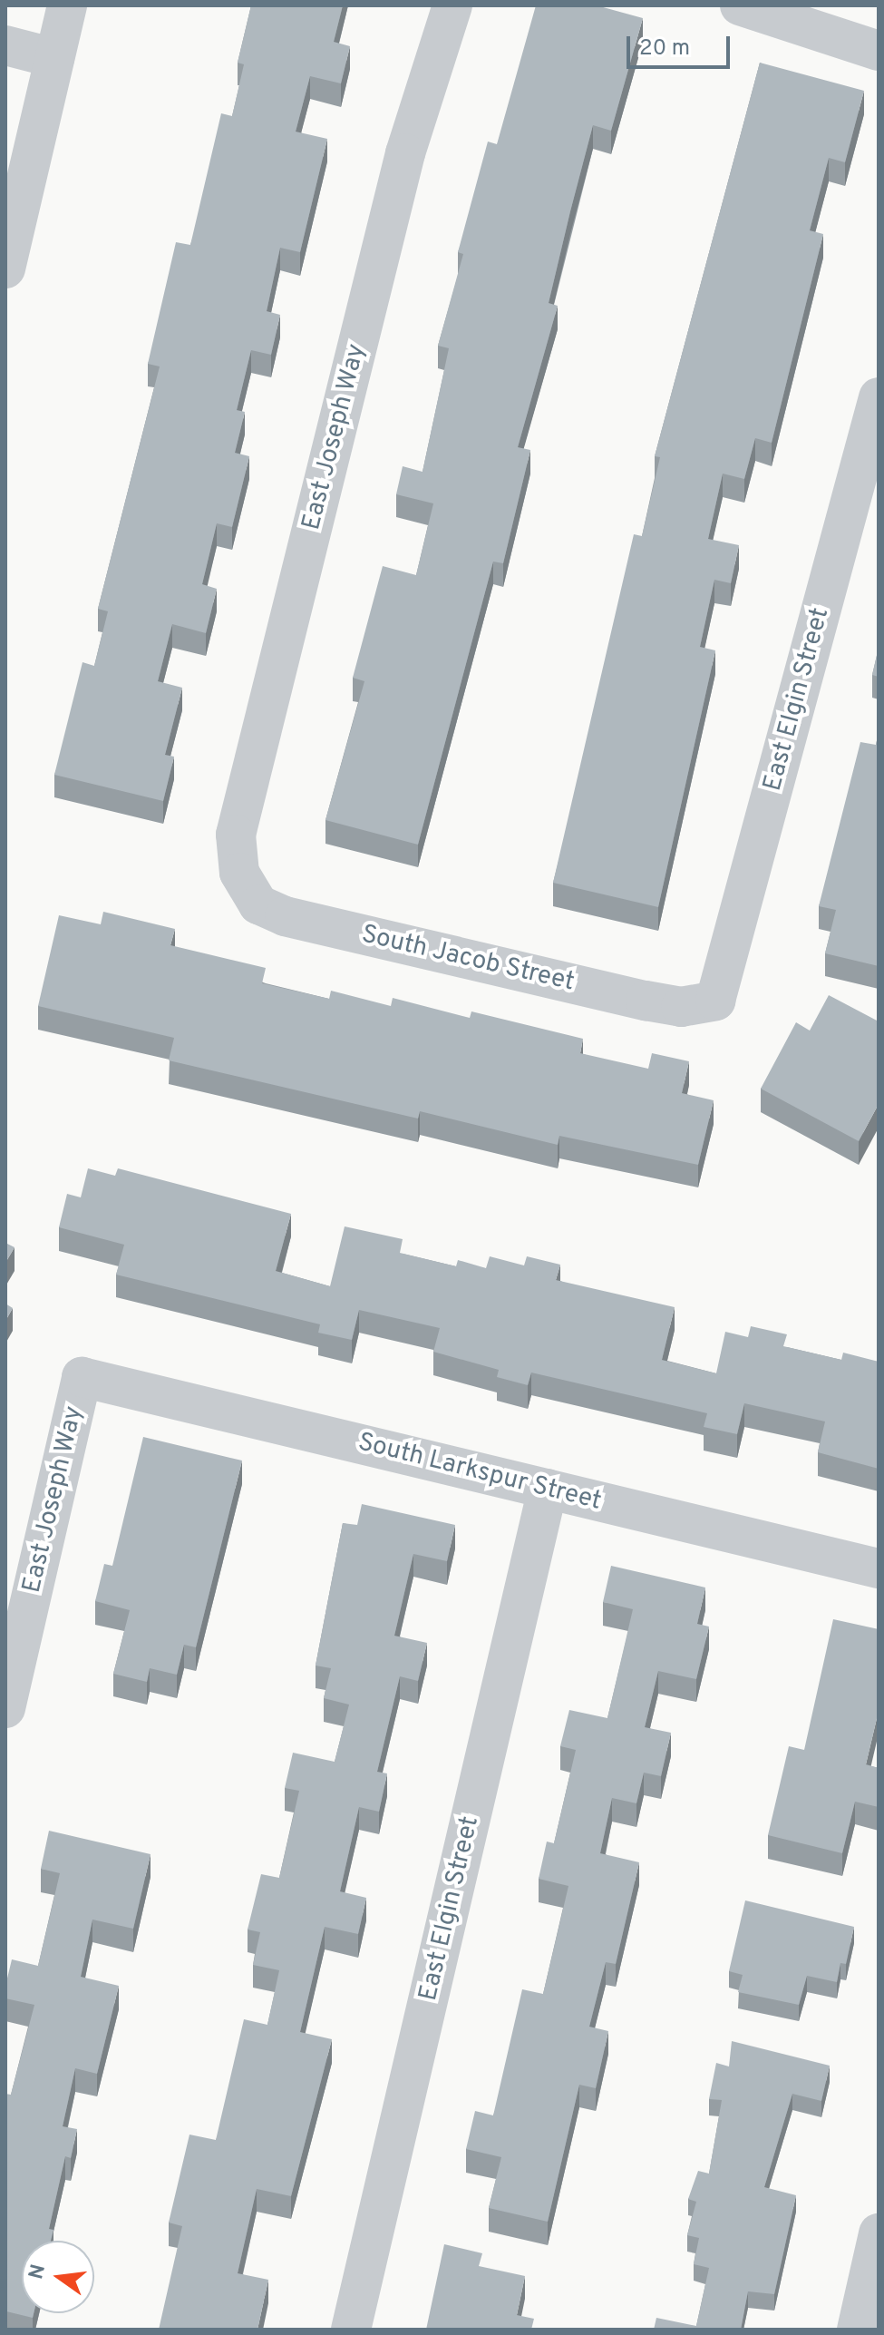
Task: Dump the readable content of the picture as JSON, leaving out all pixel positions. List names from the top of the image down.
{
  "streets": {
    "street": [
      "East Joseph Way",
      "East Elgin Street",
      "South Jacob Street",
      "South Larkspur Street"
    ]
  },
  "crossings": [
    ["East Joseph Way", "South Jacob Street"],
    ["East Joseph Way", "South Larkspur Street"],
    ["East Elgin Street", "South Jacob Street"],
    ["East Elgin Street", "South Larkspur Street"]
  ],
  "scale_bar": "20 m",
  "north": "left"
}
